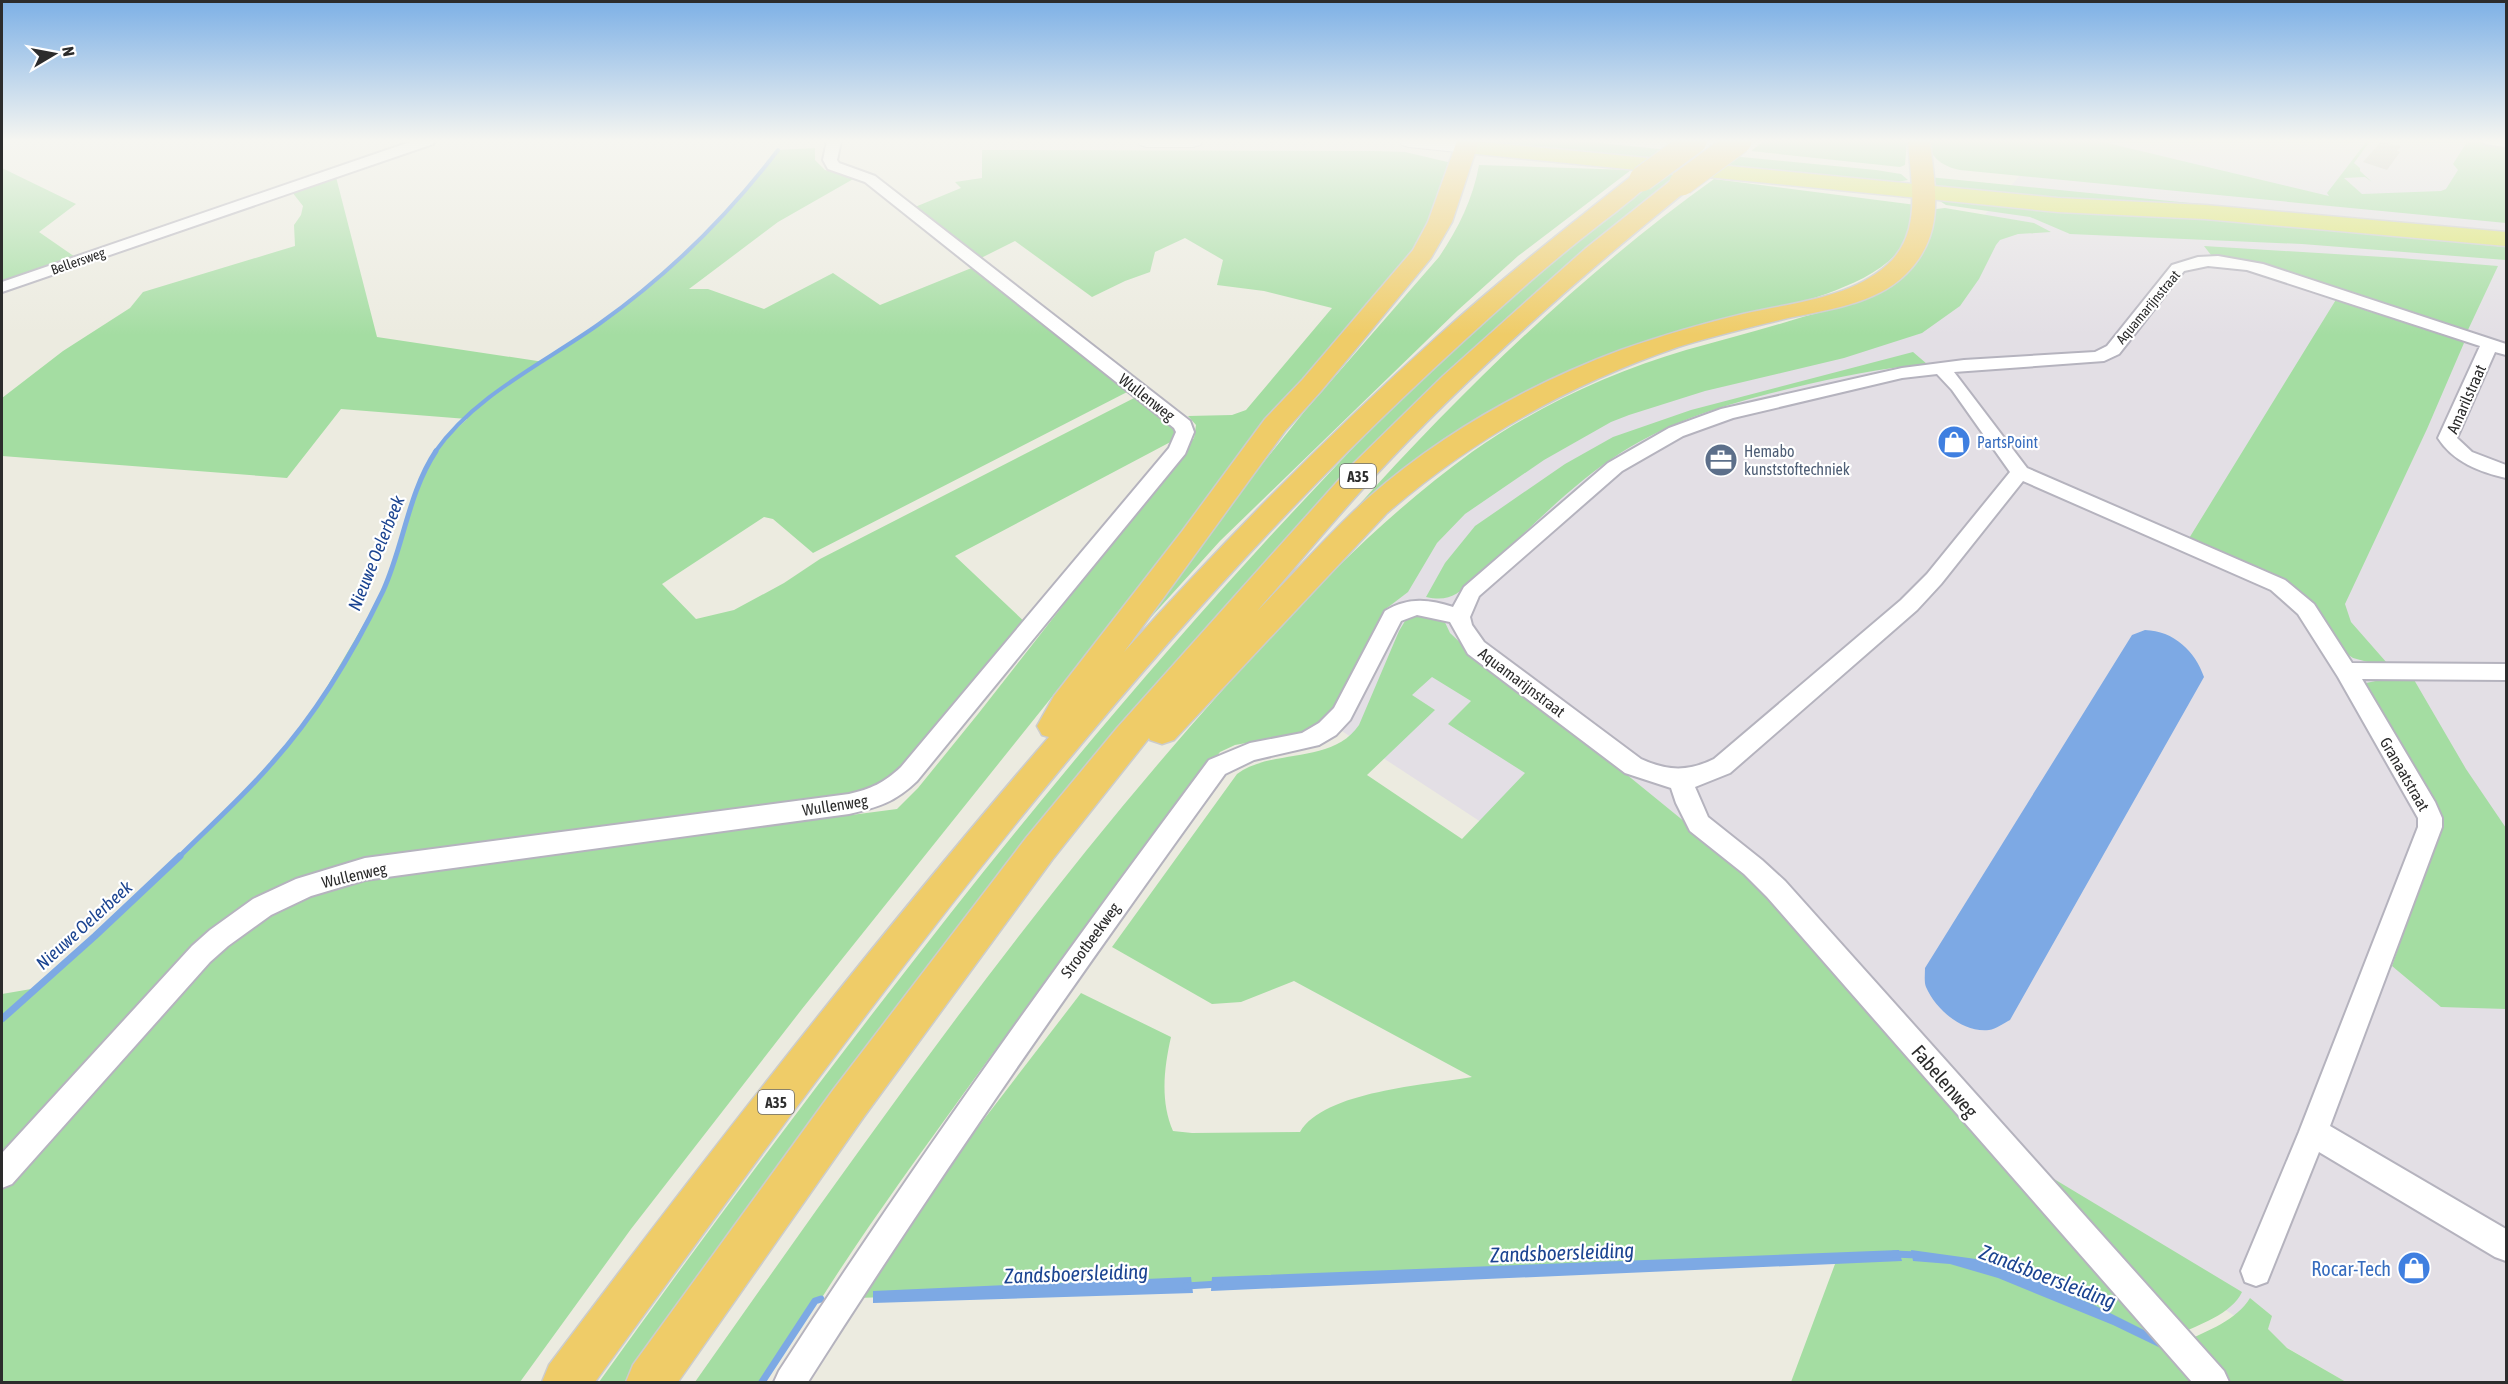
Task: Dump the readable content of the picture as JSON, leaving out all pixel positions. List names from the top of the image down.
{
  "streets": {
    "highway": ["A35"],
    "street": [
      "Bellersweg",
      "Aquamarijnstraat",
      "Wullenweg",
      "Amarilstraat",
      "Granaatstraat",
      "Strootbeekweg",
      "Fabelenweg"
    ]
  },
  "crossings": [
    ["Aquamarijnstraat", "Amarilstraat"],
    ["Aquamarijnstraat", "Strootbeekweg"],
    ["Aquamarijnstraat", "Fabelenweg"]
  ],
  "water": ["Nieuwe Oelerbeek", "Zandsboersleiding"],
  "places": {
    "shop": ["PartsPoint", "Rocar-Tech"],
    "office": ["Hemabo kunststoftechniek"]
  },
  "north": "right"
}
